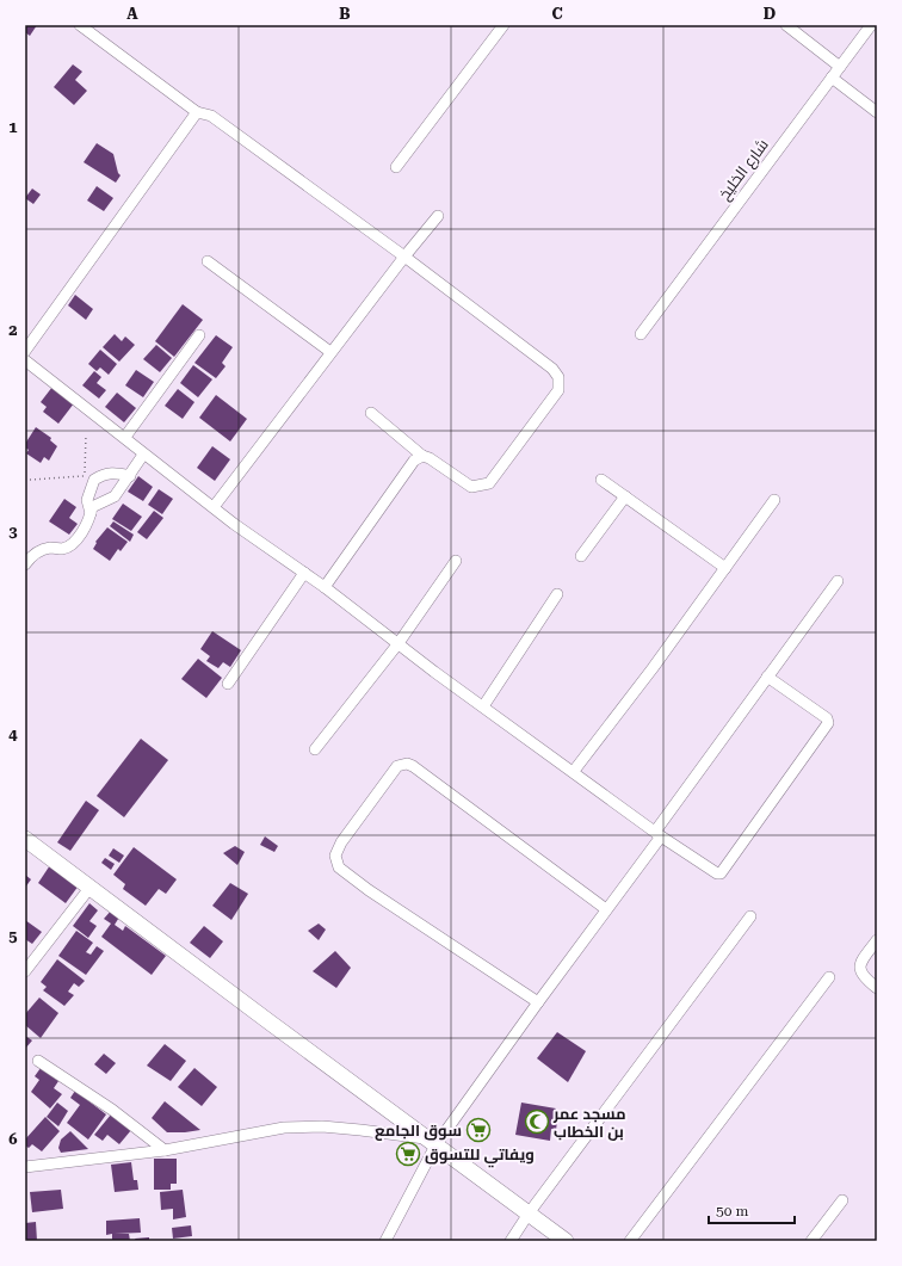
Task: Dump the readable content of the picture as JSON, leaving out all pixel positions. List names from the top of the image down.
{
  "streets": {
    "street": ["شارع الخليخ"]
  },
  "places": {
    "mosque": ["مسجد عمر بن الخطاب"],
    "supermarket": ["سوق الجامع", "ويفاتي للتسوق"]
  },
  "scale_bar": "50 m",
  "grid": {
    "columns": [
      "A",
      "B",
      "C",
      "D"
    ],
    "rows": [
      "1",
      "2",
      "3",
      "4",
      "5",
      "6"
    ]
  }
}
